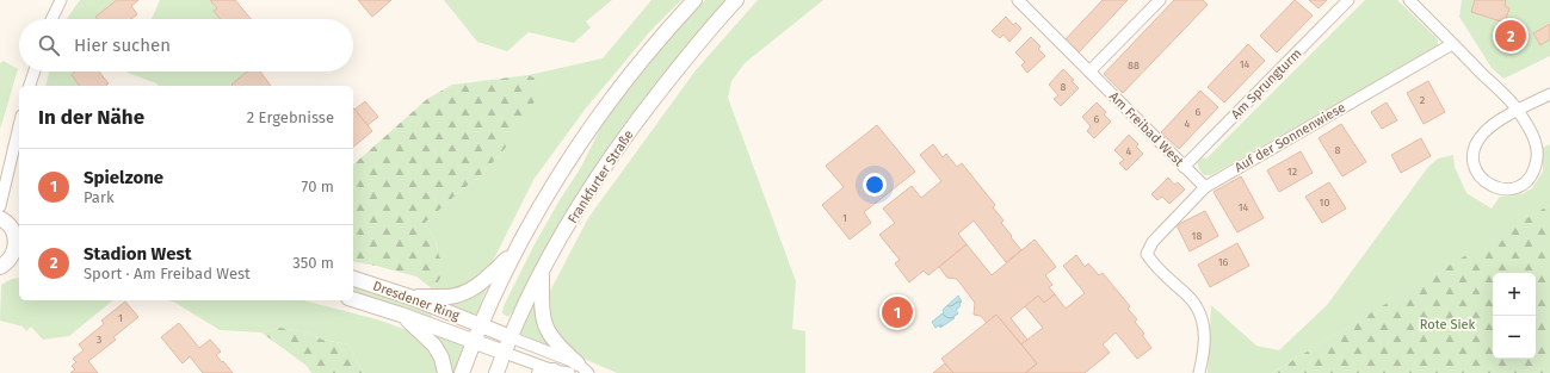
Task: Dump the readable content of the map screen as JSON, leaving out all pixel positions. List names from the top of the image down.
{
  "streets": {
    "street": [
      "Am Sprungturm",
      "Am Freibad West",
      "Auf der Sonnenwiese",
      "Frankfurter Straße",
      "Dresdener Ring"
    ]
  },
  "crossings": [
    ["Am Sprungturm", "Am Freibad West"],
    ["Am Freibad West", "Auf der Sonnenwiese"],
    ["Frankfurter Straße", "Dresdener Ring"]
  ],
  "parks": ["Rote Siek"],
  "house_numbers": [
    "14",
    "88",
    "8",
    "2",
    "6",
    "6",
    "4",
    "8",
    "4",
    "12",
    "10",
    "14",
    "1",
    "18",
    "16",
    "1",
    "3"
  ],
  "page": {
    "pins": ["2", "1"],
    "search": "Hier suchen",
    "heading": ["In der Nähe", "2 Ergebnisse"],
    "list": [
      {
        "mark": "1",
        "name": "Spielzone",
        "note": "Park",
        "value": "70 m"
      },
      {
        "mark": "2",
        "name": "Stadion West",
        "note": "Sport · Am Freibad West",
        "value": "350 m"
      }
    ],
    "map_buttons": ["+", "−"]
  }
}
